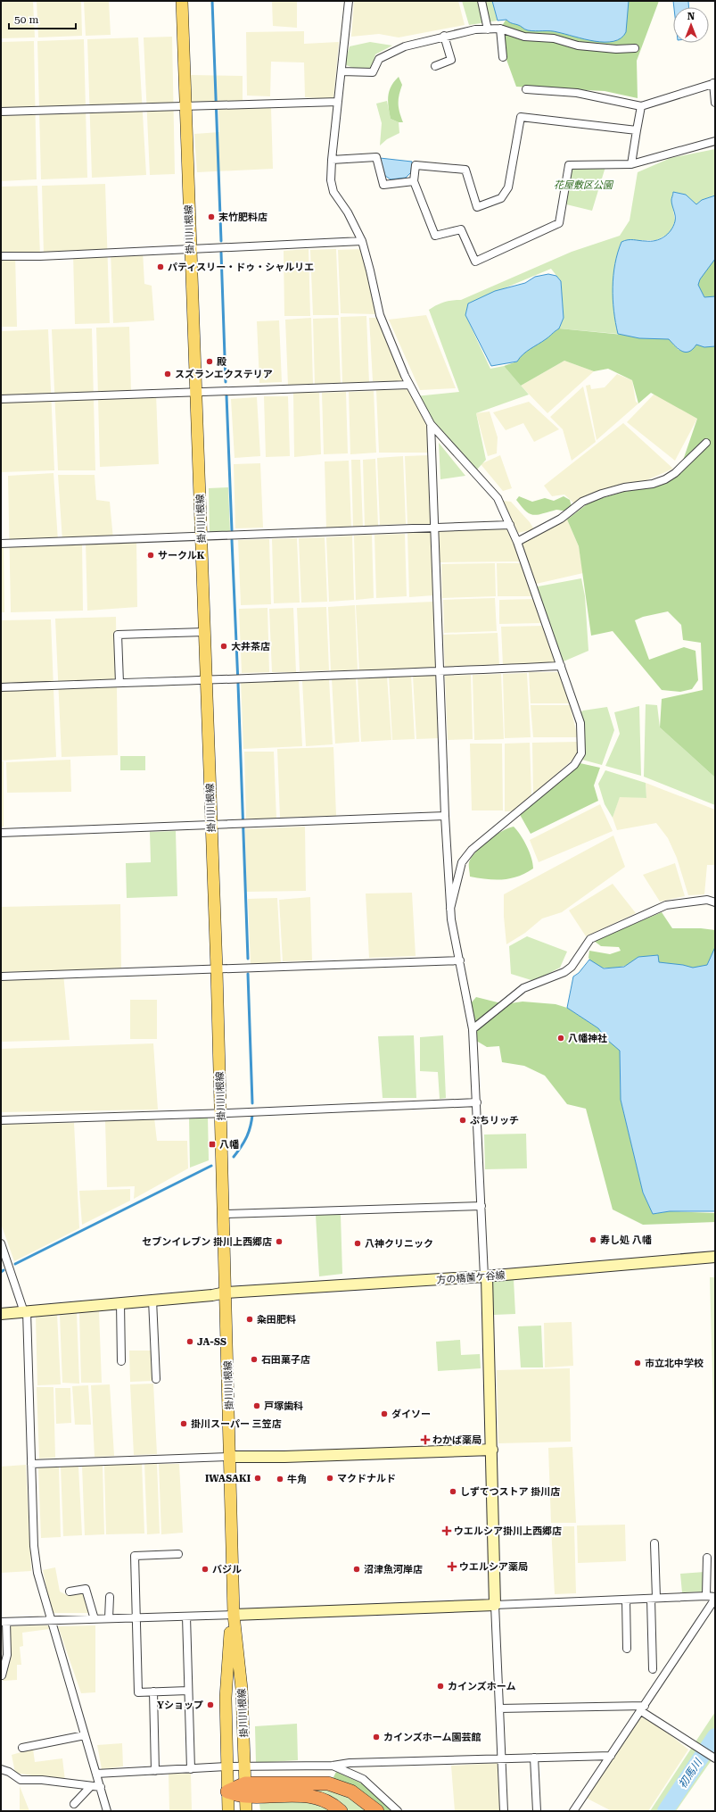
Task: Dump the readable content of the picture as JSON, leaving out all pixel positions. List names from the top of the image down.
{
  "streets": {
    "main road": ["掛川川根線"],
    "street": ["方の橋薗ケ谷線"]
  },
  "crossings": [
    ["掛川川根線", "方の橋薗ケ谷線"]
  ],
  "water": ["初馬川"],
  "parks": ["花屋敷区公園"],
  "places": {
    "other": [
      "末竹肥料店",
      "パティスリー・ドゥ・シャルリエ",
      "殿",
      "スズランエクステリア",
      "サークルK",
      "大井茶店",
      "八幡神社",
      "ぷちリッチ",
      "寿し処 八幡",
      "セブンイレブン 掛川上西郷店",
      "八神クリニック",
      "粂田肥料",
      "JA-SS",
      "石田菓子店",
      "市立北中学校",
      "戸塚歯科",
      "ダイソー",
      "掛川スーパー 三笠店",
      "IWASAKI",
      "マクドナルド",
      "牛角",
      "しずてつストア 掛川店",
      "バジル",
      "沼津魚河岸店",
      "カインズホーム",
      "Yショップ",
      "カインズホーム園芸館"
    ],
    "transit": ["八幡"],
    "health": ["わかば薬局", "ウエルシア掛川上西郷店", "ウエルシア薬局"]
  },
  "scale_bar": "50 m",
  "north": "top"
}
